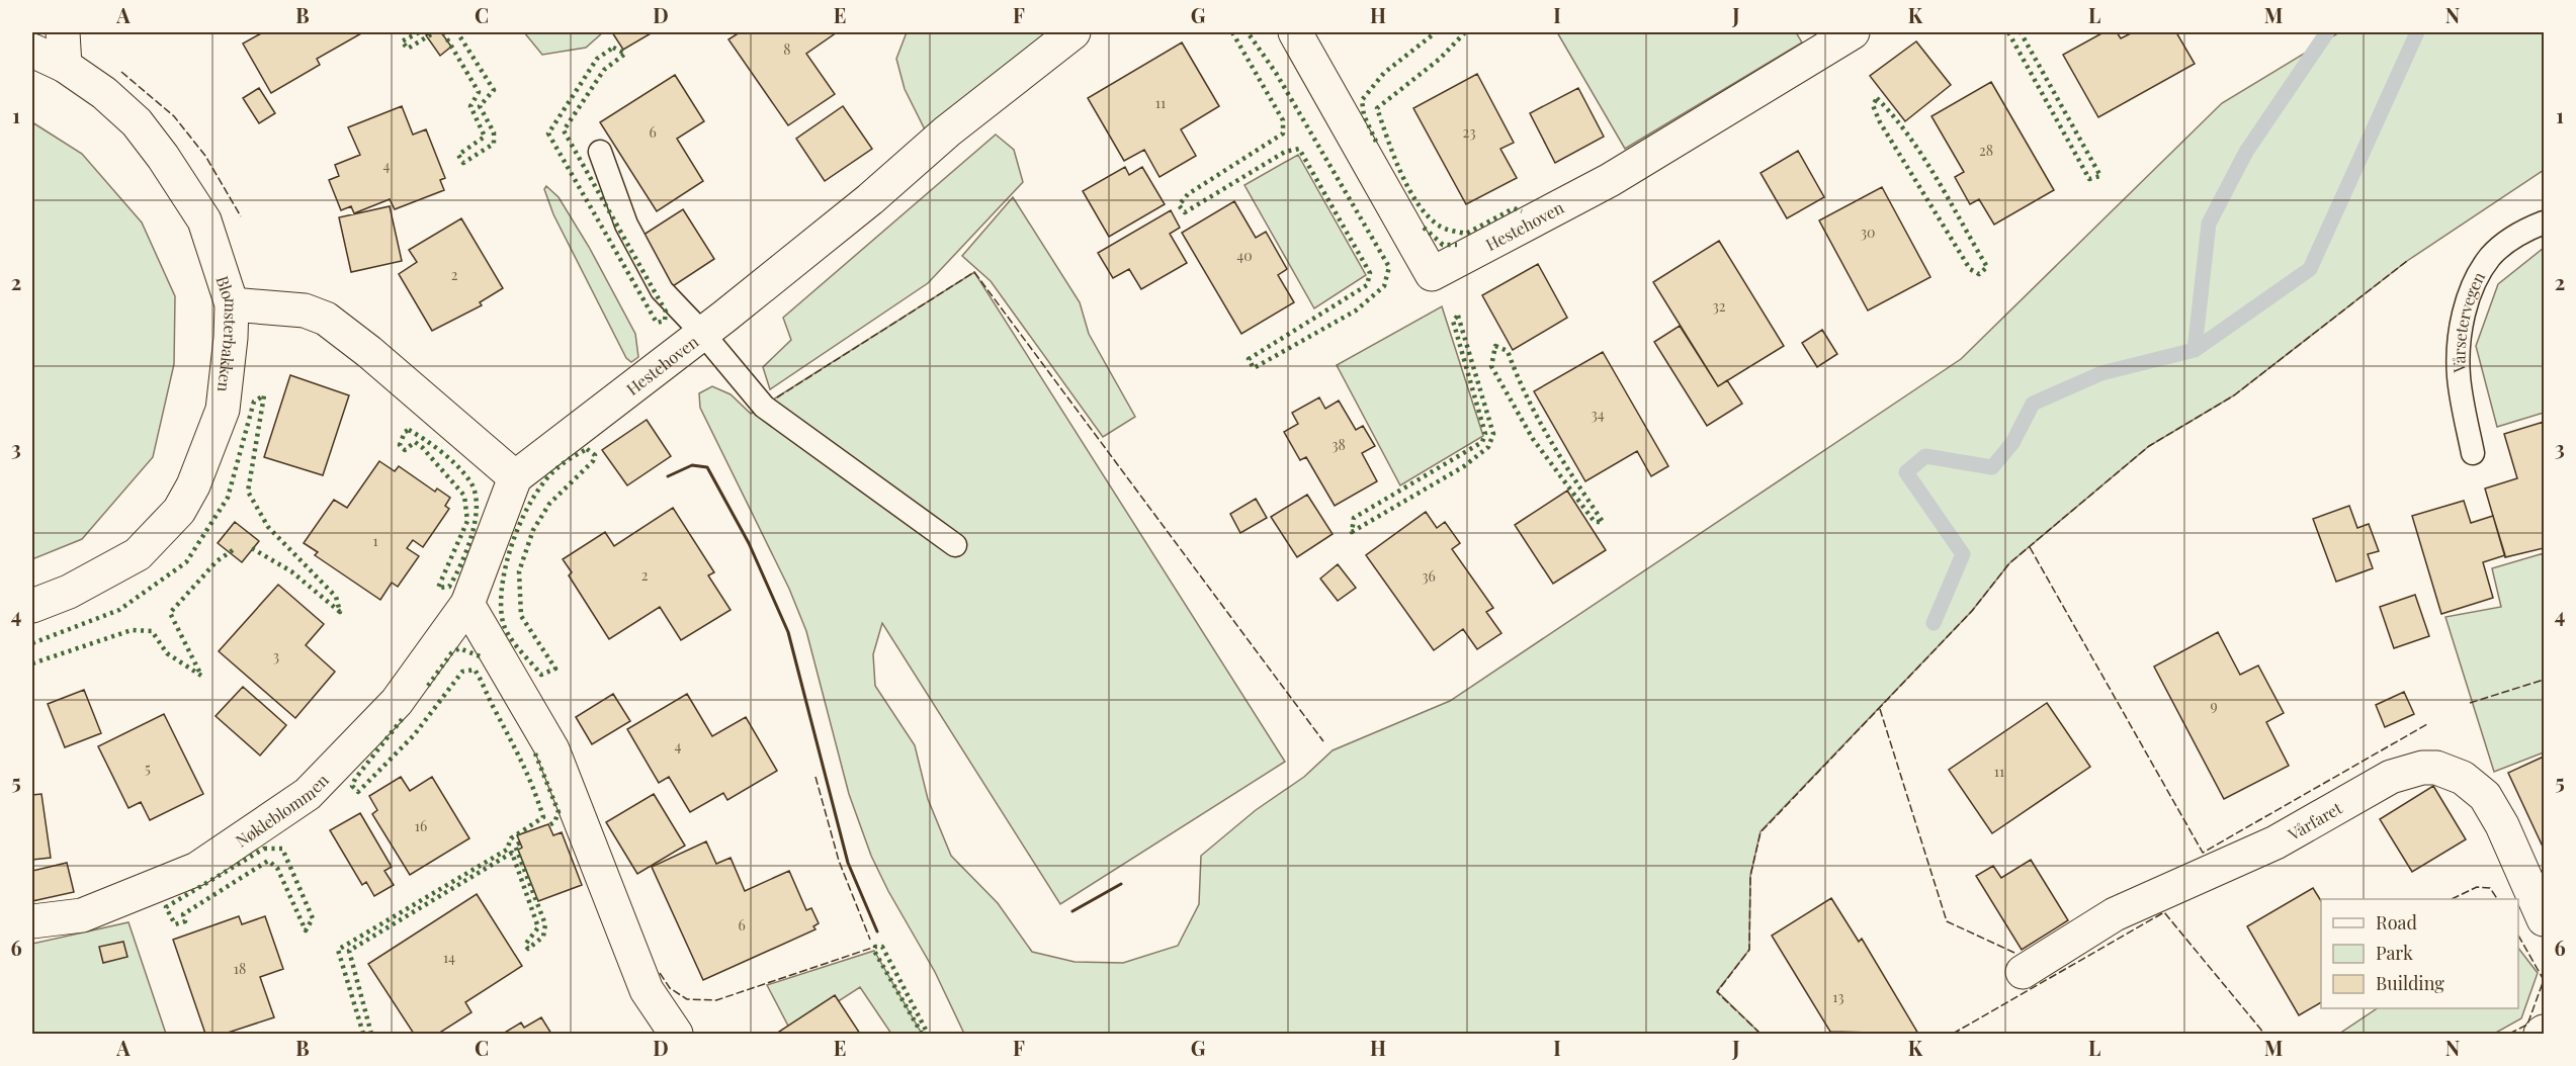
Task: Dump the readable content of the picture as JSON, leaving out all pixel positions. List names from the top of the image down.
{
  "streets": {
    "street": [
      "Hestehoven",
      "Blomsterbakken",
      "Nøkleblommen",
      "Vårfaret"
    ],
    "lane": ["Vårsetervegen"]
  },
  "crossings": [
    ["Hestehoven", "Nøkleblommen"]
  ],
  "house_numbers": [
    "8",
    "11",
    "6",
    "23",
    "28",
    "4",
    "30",
    "40",
    "2",
    "32",
    "34",
    "38",
    "1",
    "2",
    "36",
    "3",
    "9",
    "4",
    "5",
    "11",
    "16",
    "6",
    "14",
    "18",
    "13"
  ],
  "legend": ["Road", "Park", "Building"],
  "grid": {
    "columns": [
      "A",
      "B",
      "C",
      "D",
      "E",
      "F",
      "G",
      "H",
      "I",
      "J",
      "K",
      "L",
      "M",
      "N"
    ],
    "rows": [
      "1",
      "2",
      "3",
      "4",
      "5",
      "6"
    ]
  }
}
